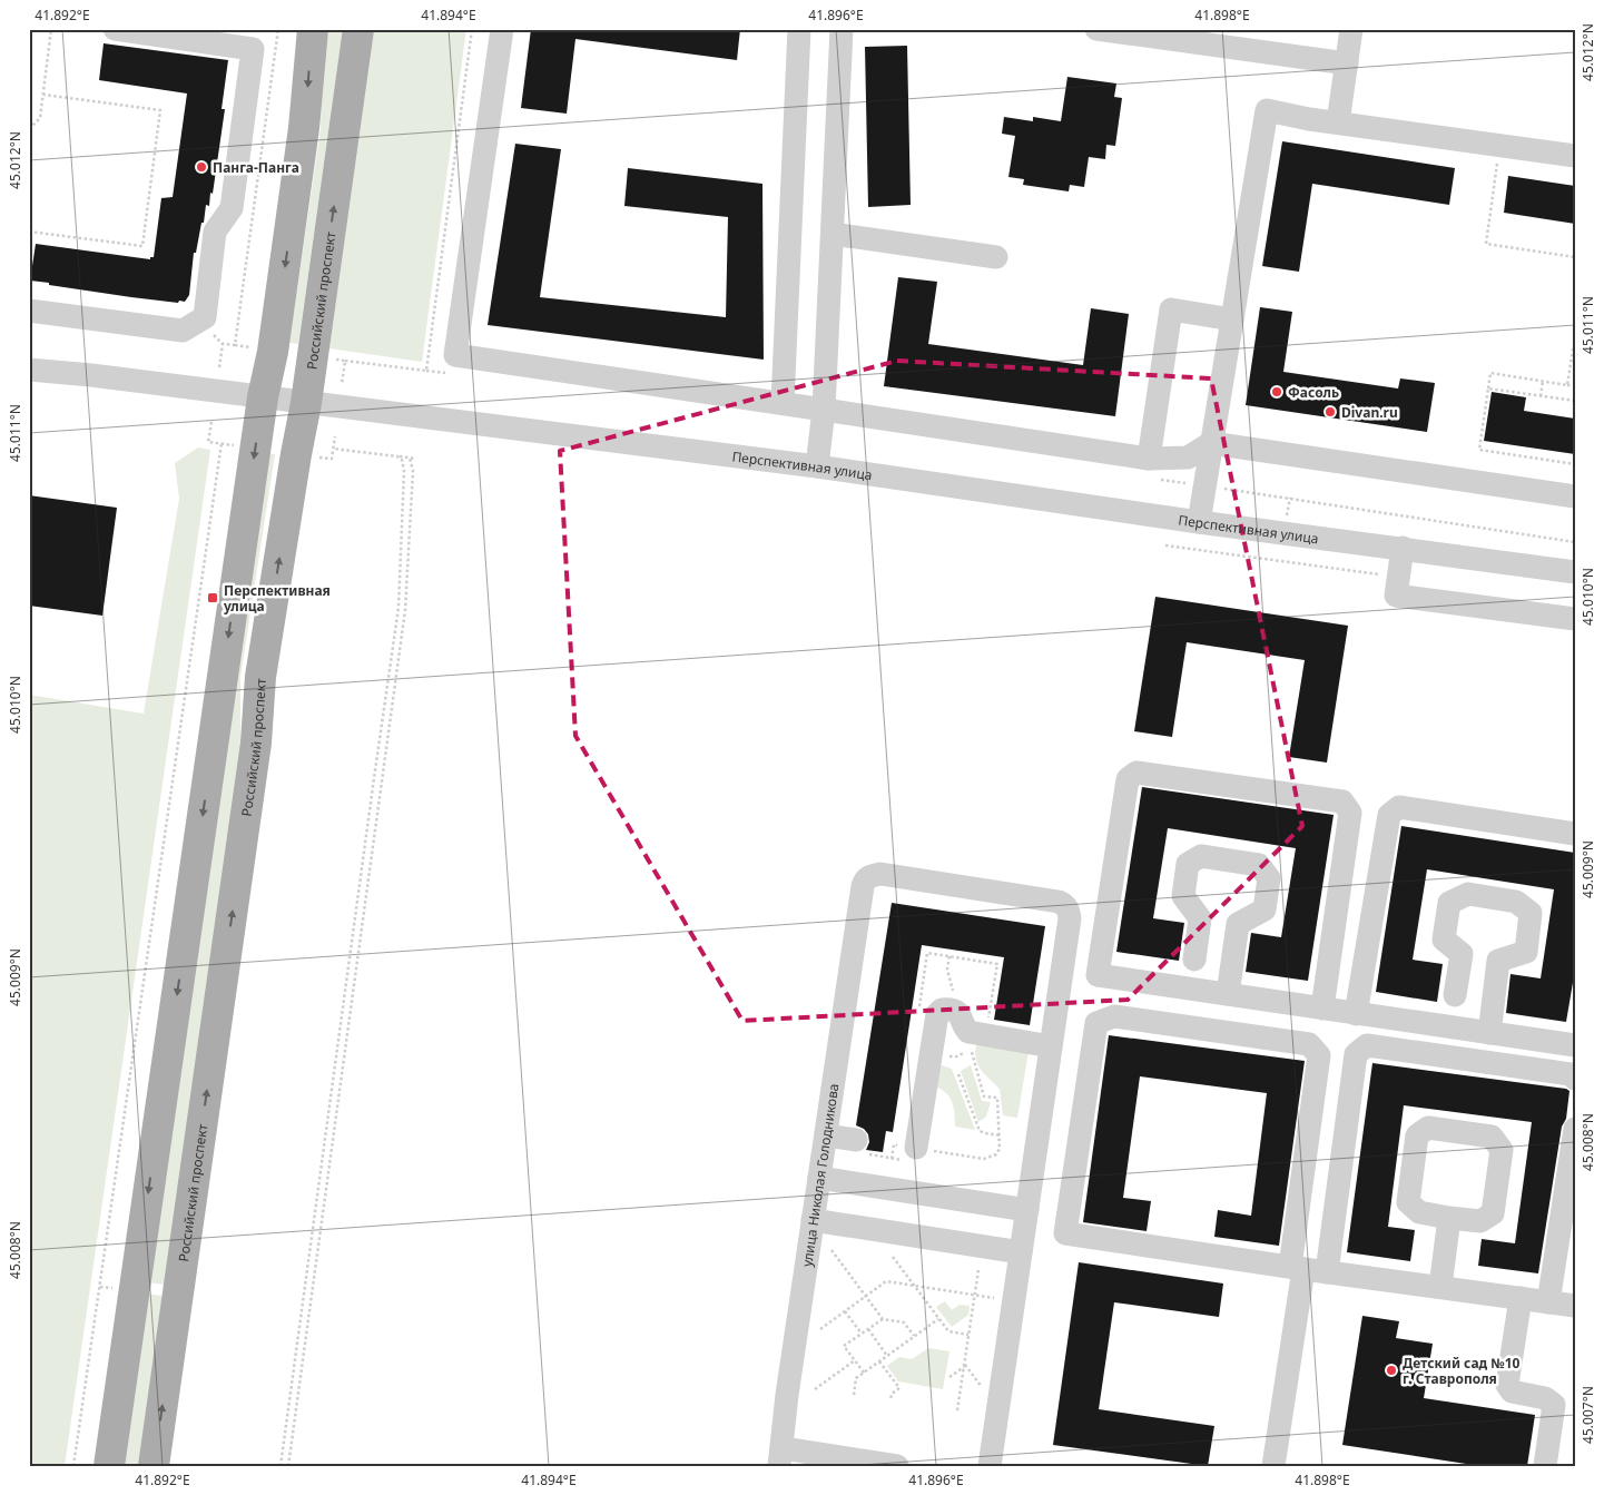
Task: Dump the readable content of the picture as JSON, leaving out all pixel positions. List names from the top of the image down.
{
  "streets": {
    "main road": ["Российский проспект"],
    "street": ["Перспективная улица", "улица Николая Голодникова"]
  },
  "crossings": [
    ["Российский проспект", "Перспективная улица"]
  ],
  "places": {
    "other": [
      "Панга-Панга",
      "Фасоль",
      "Divan.ru",
      "Детский сад №10 г. Ставрополя"
    ],
    "transit": ["Перспективная улица"]
  },
  "coordinates": [
    "41.892°E",
    "41.894°E",
    "41.896°E",
    "41.898°E",
    "45.012°N",
    "45.011°N",
    "45.010°N",
    "45.009°N",
    "45.008°N",
    "45.007°N"
  ]
}
